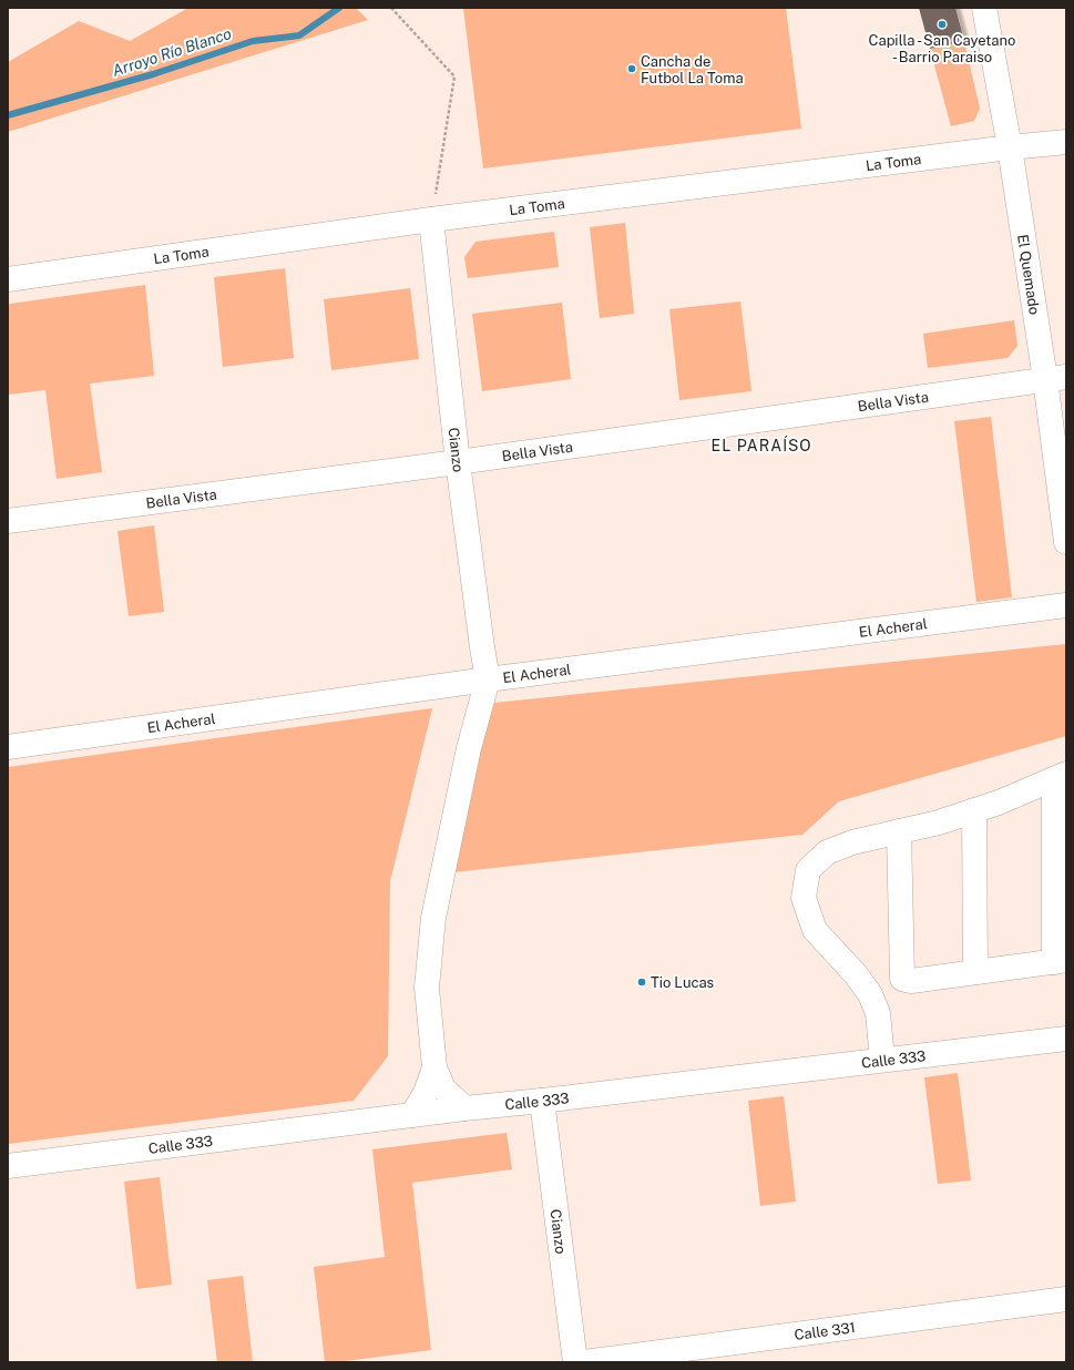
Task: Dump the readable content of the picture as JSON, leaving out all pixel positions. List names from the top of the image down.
{
  "streets": {
    "street": [
      "La Toma",
      "El Quemado",
      "Bella Vista",
      "Cianzo",
      "El Acheral",
      "Calle 333",
      "Calle 331"
    ]
  },
  "crossings": [
    ["La Toma", "El Quemado"],
    ["La Toma", "Cianzo"],
    ["El Quemado", "Bella Vista"],
    ["Bella Vista", "Cianzo"],
    ["Cianzo", "El Acheral"],
    ["Cianzo", "Calle 333"]
  ],
  "districts": ["EL PARAÍSO"],
  "water": ["Arroyo Río Blanco"],
  "places": ["Capilla - San Cayetano - Barrio Paraiso", "Cancha de Futbol La Toma", "Tio Lucas"]
}
